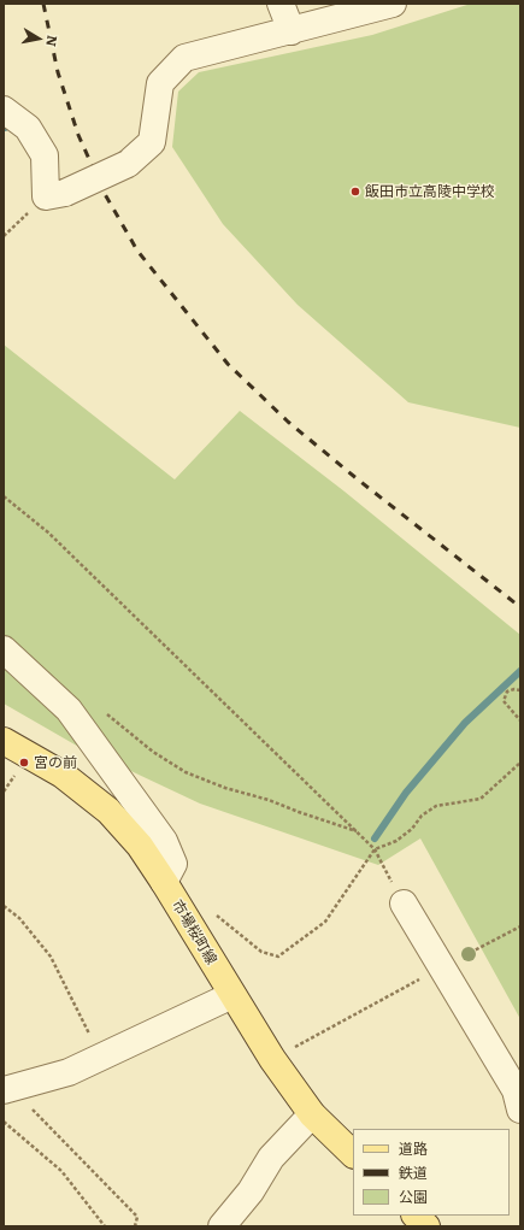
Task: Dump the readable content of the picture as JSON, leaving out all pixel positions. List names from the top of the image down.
{
  "streets": {
    "main road": ["市場桜町線"]
  },
  "places": ["飯田市立高陵中学校", "宮の前"],
  "legend": ["道路", "鉄道", "公園"],
  "north": "right"
}
